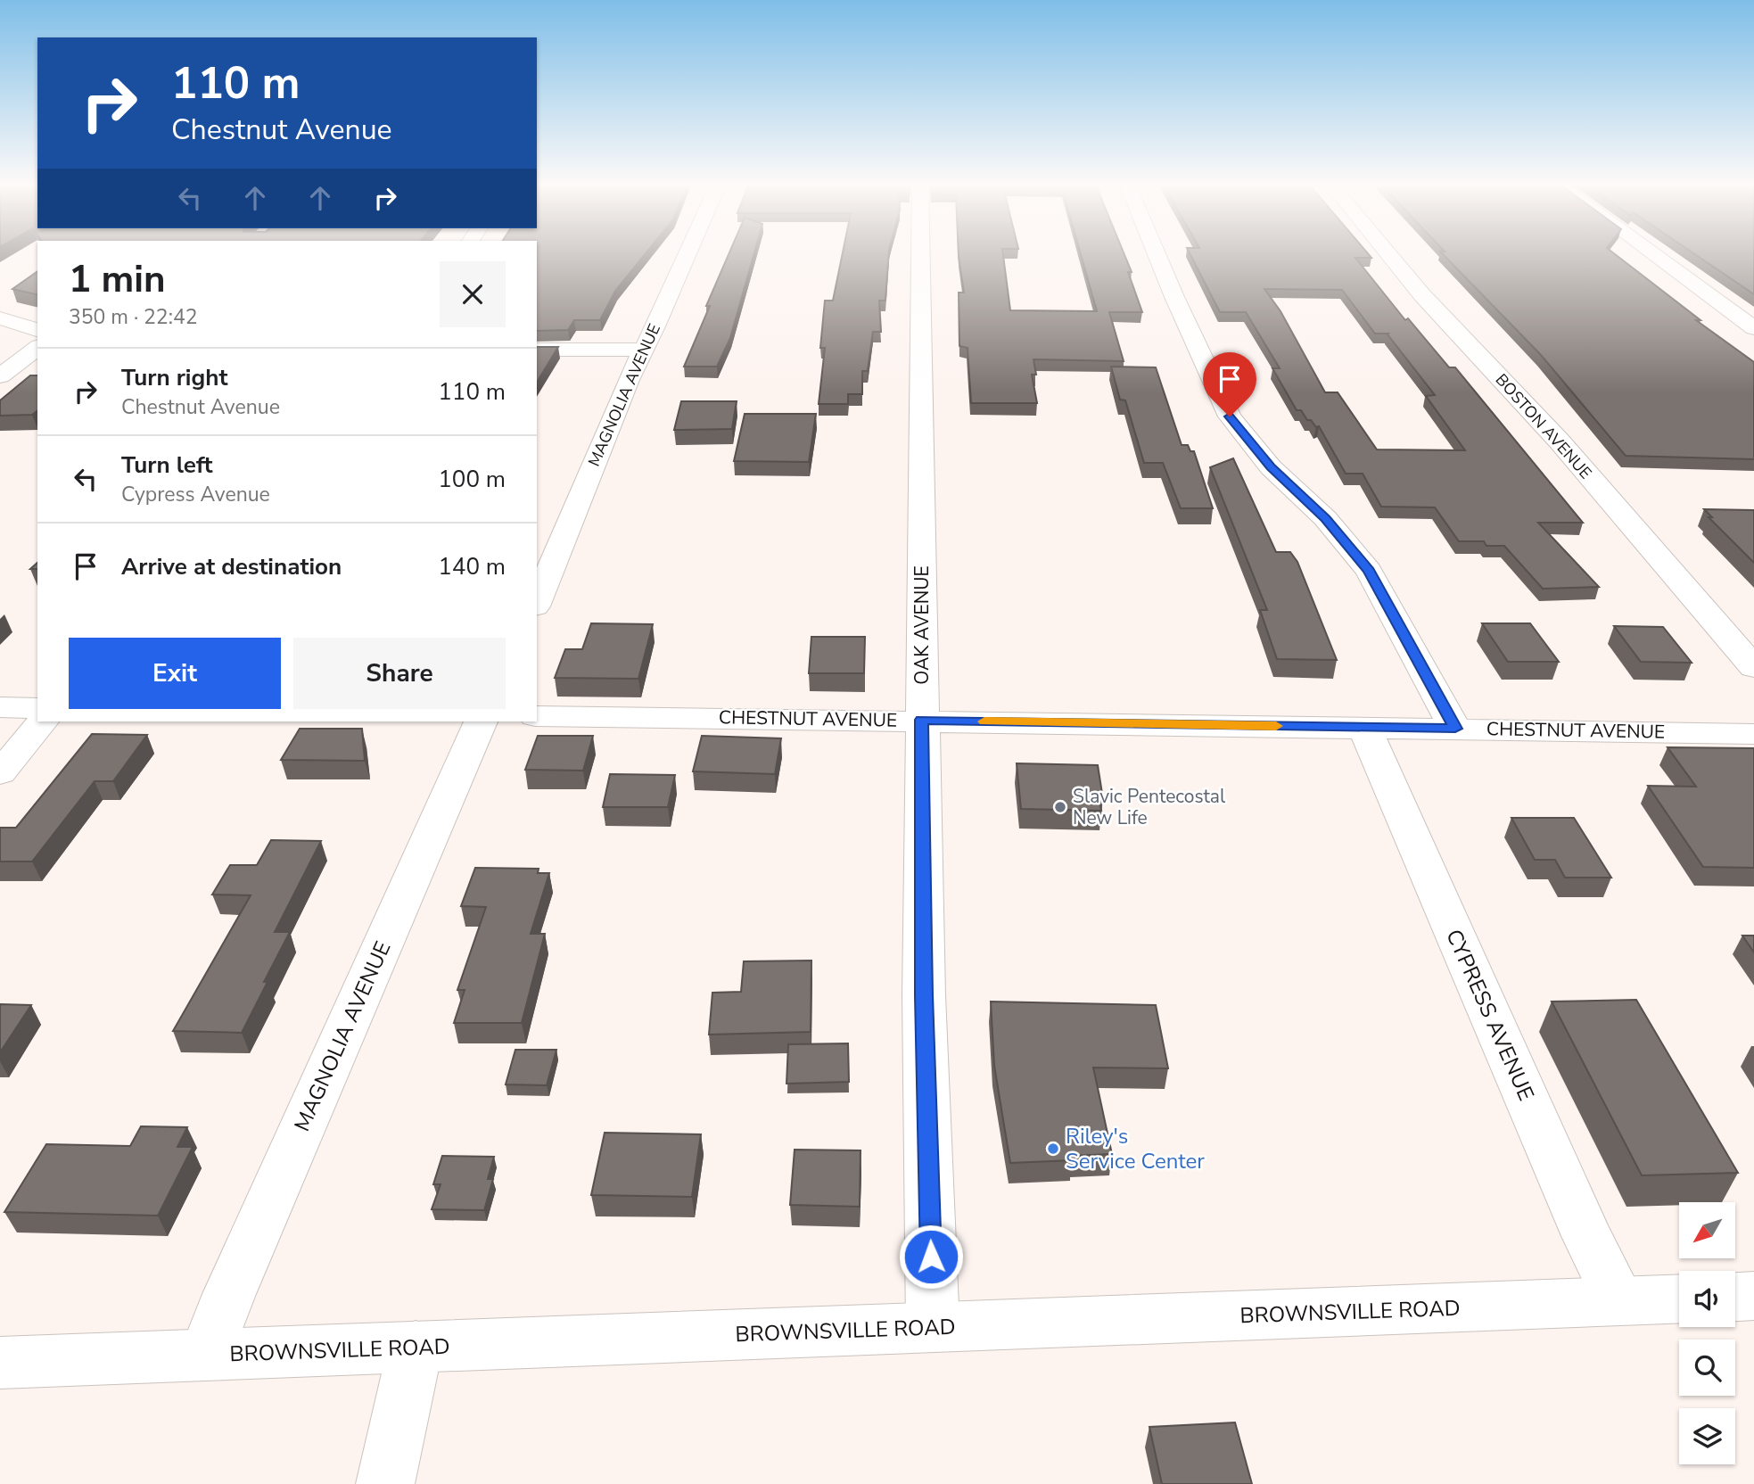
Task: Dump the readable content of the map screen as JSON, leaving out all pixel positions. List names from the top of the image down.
{
  "streets": {
    "street": [
      "MAGNOLIA AVENUE",
      "BOSTON AVENUE",
      "OAK AVENUE",
      "CHESTNUT AVENUE",
      "CYPRESS AVENUE",
      "BROWNSVILLE ROAD"
    ]
  },
  "crossings": [
    ["MAGNOLIA AVENUE", "BROWNSVILLE ROAD"],
    ["OAK AVENUE", "CHESTNUT AVENUE"],
    ["OAK AVENUE", "BROWNSVILLE ROAD"],
    ["CHESTNUT AVENUE", "CYPRESS AVENUE"],
    ["CYPRESS AVENUE", "BROWNSVILLE ROAD"]
  ],
  "places": ["Slavic Pentecostal New Life", "Riley's Service Center"],
  "north": "bottom left",
  "page": {
    "turn": ["110 m", "Chestnut Avenue"],
    "heading": ["1 min", "350 m · 22:42"],
    "list": [
      {
        "name": "Turn right",
        "note": "Chestnut Avenue",
        "value": "110 m"
      },
      {
        "name": "Turn left",
        "note": "Cypress Avenue",
        "value": "100 m"
      },
      {
        "name": "Arrive at destination",
        "value": "140 m"
      }
    ],
    "buttons": ["Exit", "Share"]
  }
}
